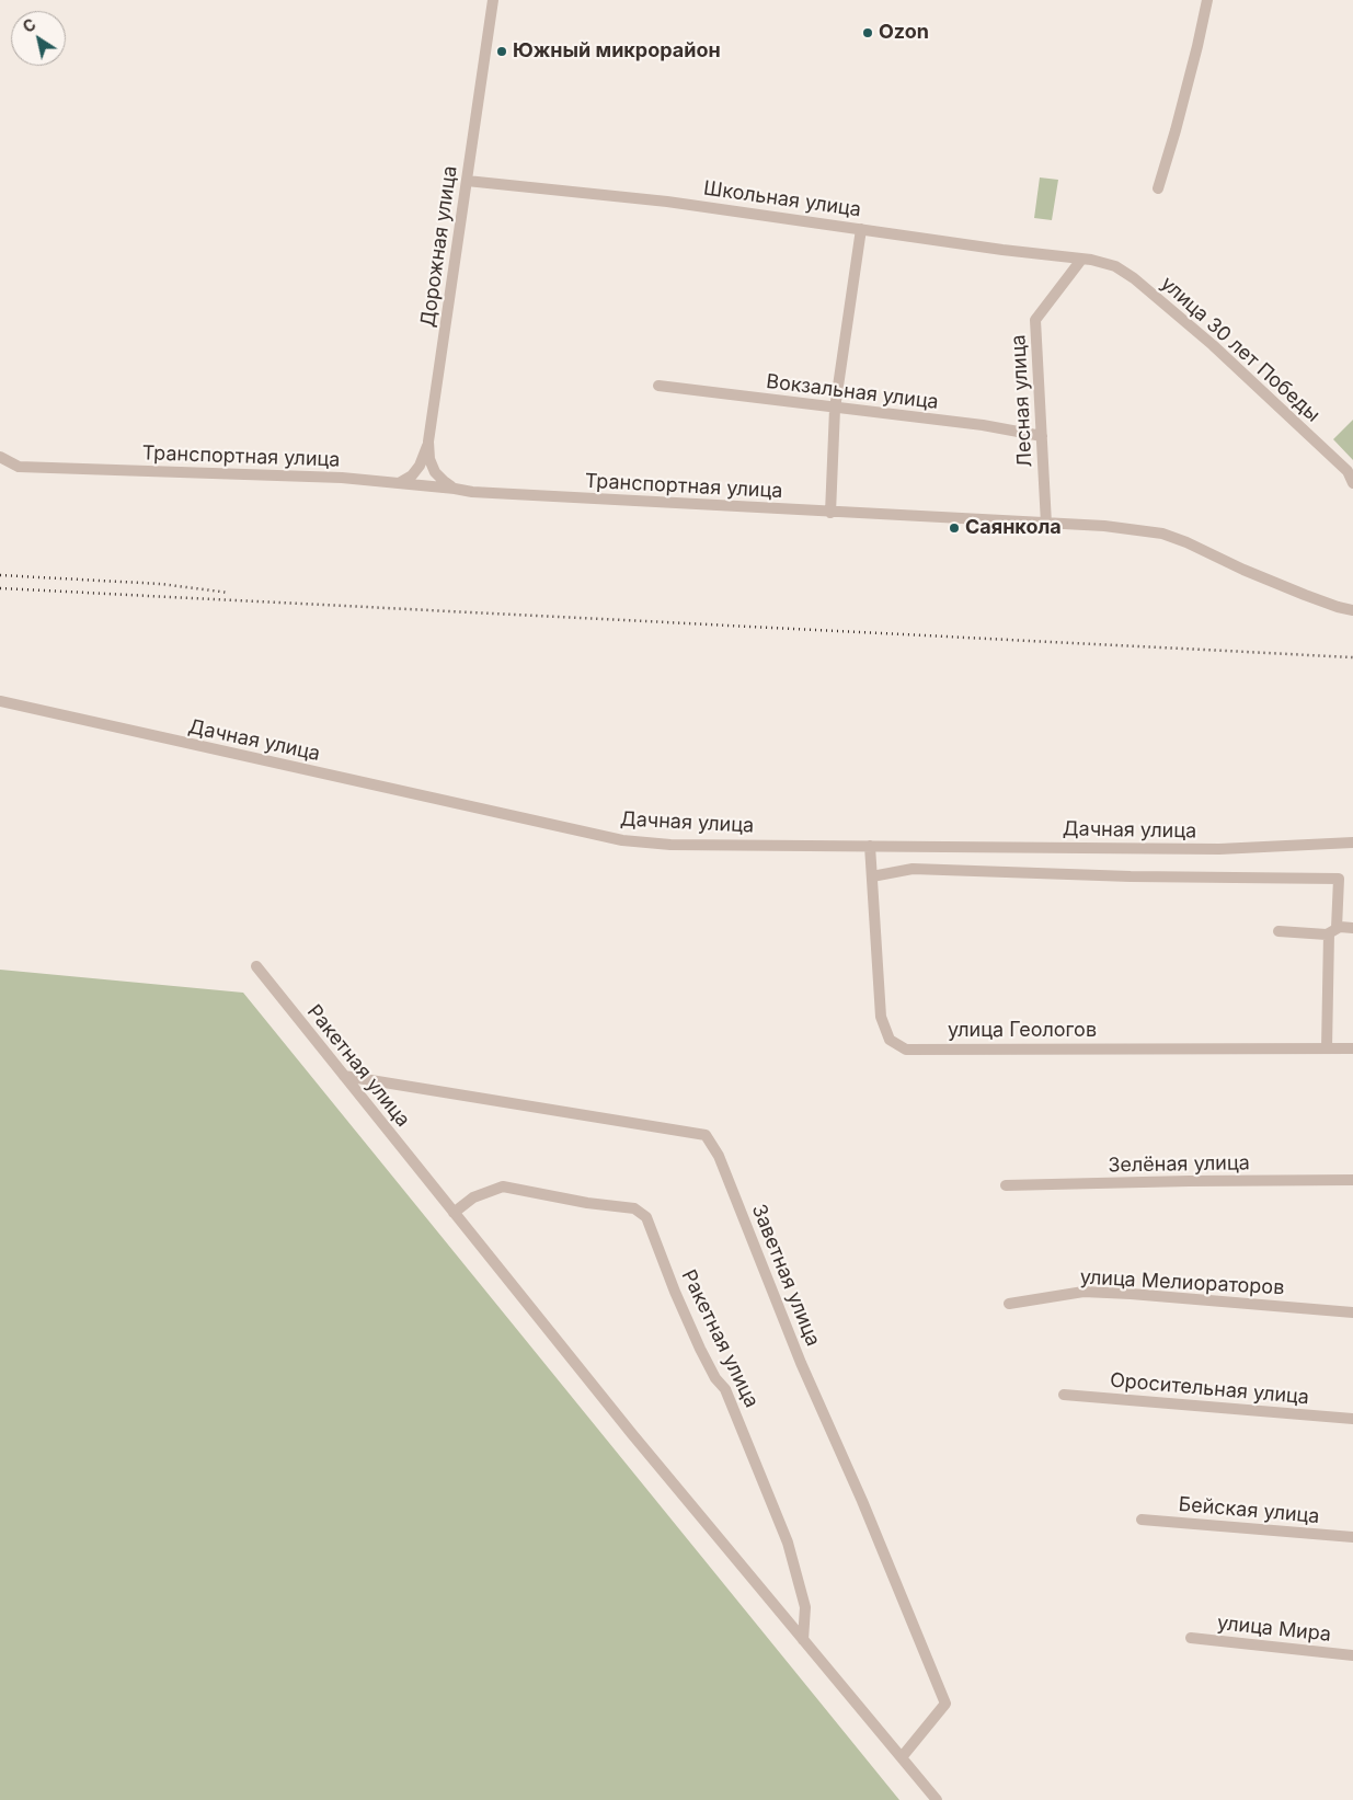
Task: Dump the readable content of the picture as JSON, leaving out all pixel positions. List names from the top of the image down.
{
  "streets": {
    "street": [
      "Школьная улица",
      "Дорожная улица",
      "улица 30 лет Победы",
      "Вокзальная улица",
      "Лесная улица",
      "Транспортная улица",
      "Дачная улица",
      "улица Геологов",
      "Ракетная улица",
      "Зелёная улица",
      "Заветная улица",
      "улица Мелиораторов",
      "Оросительная улица",
      "Бейская улица",
      "улица Мира"
    ]
  },
  "crossings": [
    ["Школьная улица", "Дорожная улица"],
    ["Школьная улица", "улица 30 лет Победы"],
    ["Школьная улица", "Лесная улица"],
    ["Дорожная улица", "Транспортная улица"],
    ["улица 30 лет Победы", "Лесная улица"],
    ["Вокзальная улица", "Лесная улица"],
    ["Лесная улица", "Транспортная улица"],
    ["Дачная улица", "улица Геологов"],
    ["Ракетная улица", "Заветная улица"]
  ],
  "places": ["Ozon", "Южный микрорайон", "Саянкола"],
  "north": "top left"
}
